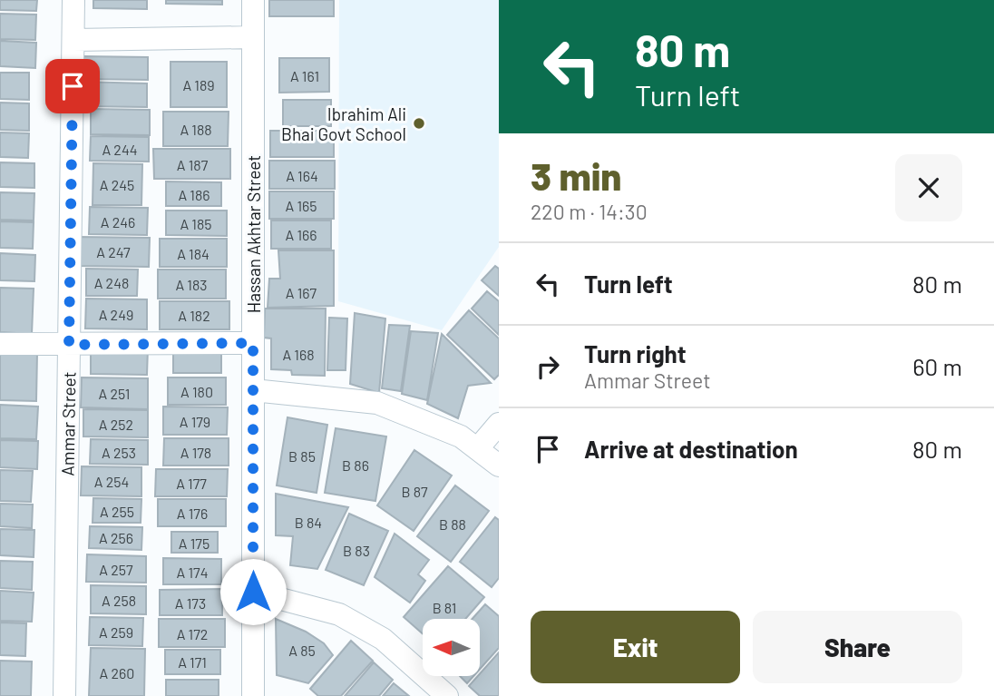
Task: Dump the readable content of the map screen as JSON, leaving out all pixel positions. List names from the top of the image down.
{
  "streets": {
    "street": ["Hassan Akhtar Street", "Ammar Street"]
  },
  "places": ["Ibrahim Ali Bhai Govt School"],
  "house_numbers": [
    "A 161",
    "A 189",
    "A 188",
    "A 244",
    "A 187",
    "A 164",
    "A 245",
    "A 186",
    "A 165",
    "A 246",
    "A 185",
    "A 166",
    "A 247",
    "A 184",
    "A 248",
    "A 183",
    "A 167",
    "A 249",
    "A 182",
    "A 168",
    "A 180",
    "A 251",
    "A 179",
    "A 252",
    "A 253",
    "A 178",
    "B 85",
    "B 86",
    "A 254",
    "A 177",
    "B 87",
    "A 255",
    "A 176",
    "B 84",
    "B 88",
    "A 256",
    "A 175",
    "B 83",
    "A 257",
    "A 174",
    "A 258",
    "A 173",
    "B 81",
    "A 259",
    "A 172",
    "A 85",
    "A 171",
    "A 260"
  ],
  "north": "left",
  "page": {
    "turn": ["80 m", "Turn left"],
    "heading": ["3 min", "220 m · 14:30"],
    "list": [
      {
        "name": "Turn left",
        "value": "80 m"
      },
      {
        "name": "Turn right",
        "note": "Ammar Street",
        "value": "60 m"
      },
      {
        "name": "Arrive at destination",
        "value": "80 m"
      }
    ],
    "buttons": ["Exit", "Share"]
  }
}
